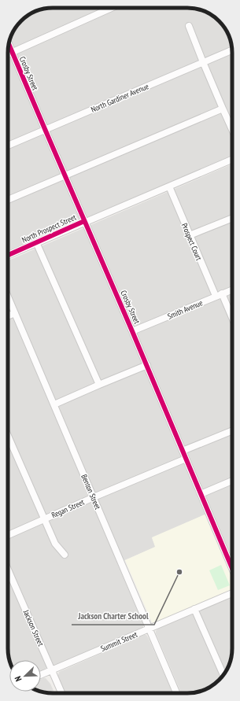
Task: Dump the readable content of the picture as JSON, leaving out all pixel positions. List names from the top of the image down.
{
  "streets": {
    "street": [
      "Crosby Street",
      "North Gardiner Avenue",
      "North Prospect Street",
      "Prospect Court",
      "Smith Avenue",
      "Benton Street",
      "Regan Street",
      "Jackson Street",
      "Summit Street"
    ]
  },
  "crossings": [
    ["Crosby Street", "North Gardiner Avenue"],
    ["Crosby Street", "North Prospect Street"],
    ["Crosby Street", "Smith Avenue"],
    ["Crosby Street", "Regan Street"],
    ["North Prospect Street", "Prospect Court"],
    ["Prospect Court", "Smith Avenue"],
    ["Benton Street", "Regan Street"],
    ["Benton Street", "Summit Street"],
    ["Jackson Street", "Summit Street"]
  ],
  "places": ["Jackson Charter School"],
  "north": "bottom left"
}
